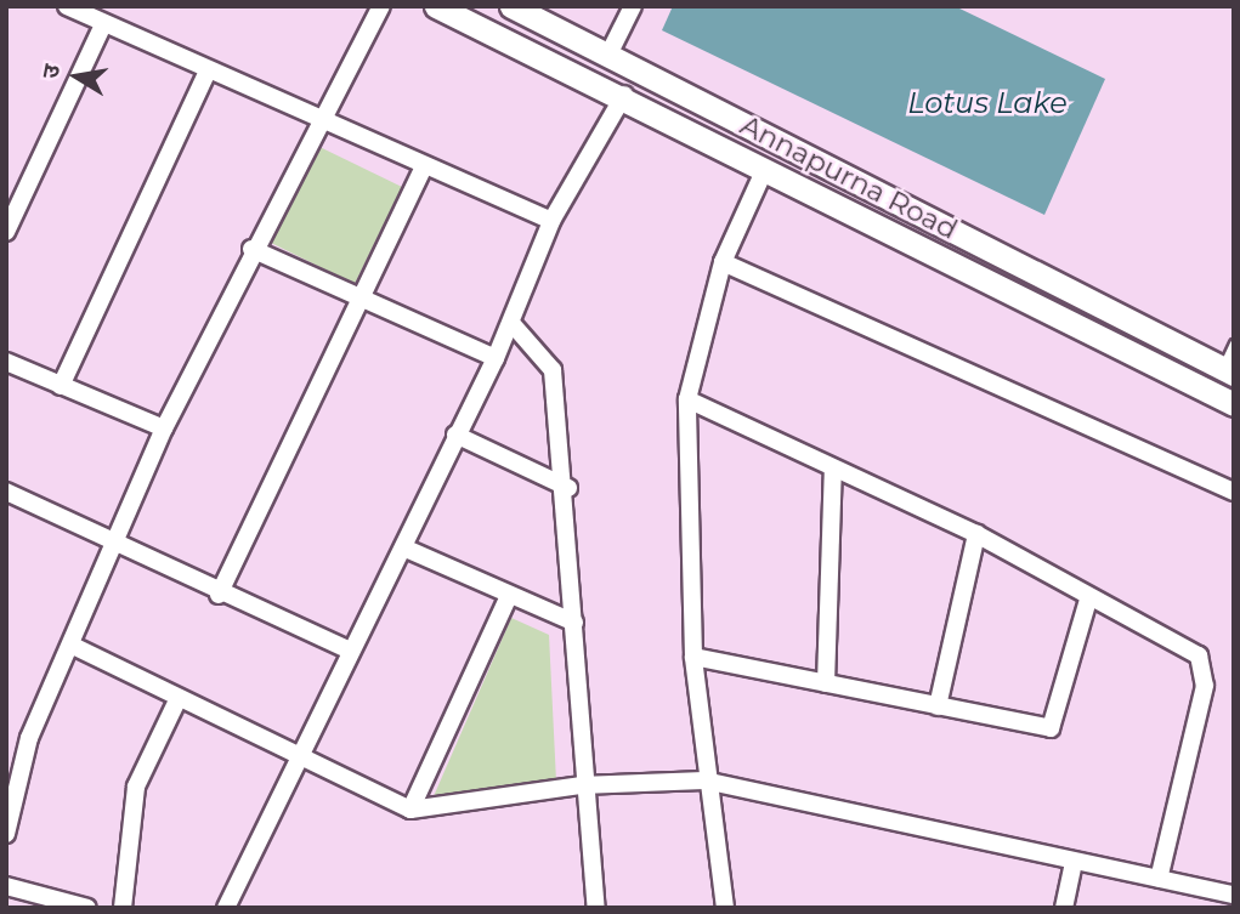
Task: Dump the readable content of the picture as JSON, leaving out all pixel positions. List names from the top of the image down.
{
  "streets": {
    "main road": ["Annapurna Road"]
  },
  "water": ["Lotus Lake"],
  "north": "left"
}
